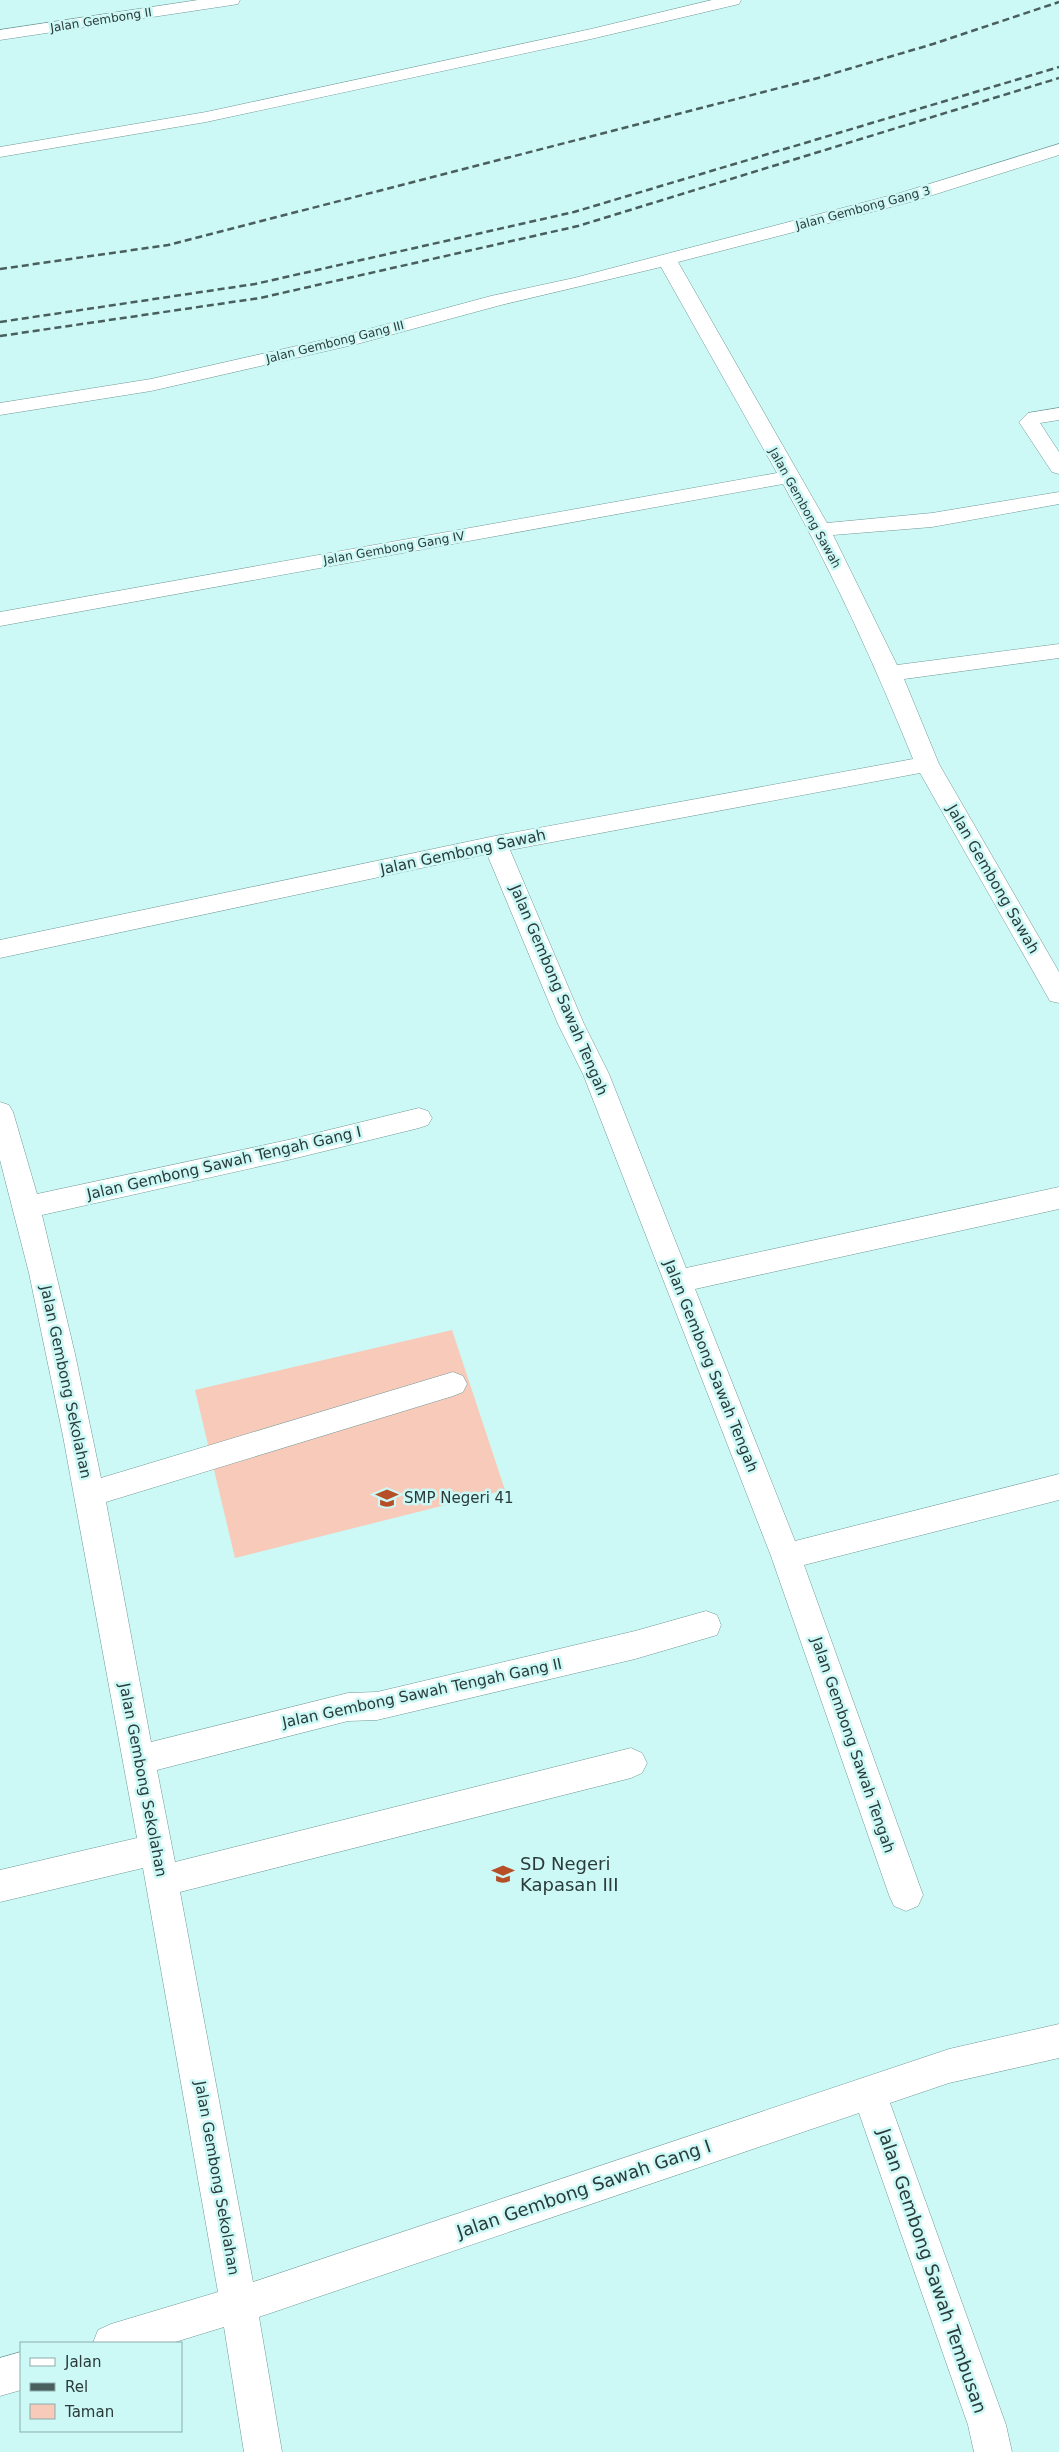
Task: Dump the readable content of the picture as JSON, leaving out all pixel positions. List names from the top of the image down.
{
  "streets": {
    "street": [
      "Jalan Gembong II",
      "Jalan Gembong Gang 3",
      "Jalan Gembong Gang III",
      "Jalan Gembong Sawah",
      "Jalan Gembong Gang IV",
      "Jalan Gembong Sawah Tengah",
      "Jalan Gembong Sawah Tengah Gang I",
      "Jalan Gembong Sekolahan",
      "Jalan Gembong Sawah Tengah Gang II",
      "Jalan Gembong Sawah Gang I",
      "Jalan Gembong Sawah Tembusan"
    ]
  },
  "crossings": [
    ["Jalan Gembong Gang 3", "Jalan Gembong Gang III"],
    ["Jalan Gembong Gang 3", "Jalan Gembong Sawah"],
    ["Jalan Gembong Gang III", "Jalan Gembong Sawah"],
    ["Jalan Gembong Sawah", "Jalan Gembong Gang IV"],
    ["Jalan Gembong Sawah", "Jalan Gembong Sawah Tengah"],
    ["Jalan Gembong Sawah Tengah Gang I", "Jalan Gembong Sekolahan"],
    ["Jalan Gembong Sekolahan", "Jalan Gembong Sawah Tengah Gang II"],
    ["Jalan Gembong Sekolahan", "Jalan Gembong Sawah Gang I"],
    ["Jalan Gembong Sawah Gang I", "Jalan Gembong Sawah Tembusan"]
  ],
  "places": {
    "school or university": ["SMP Negeri 41", "SD Negeri Kapasan III"]
  },
  "legend": ["Jalan", "Rel", "Taman"]
}
